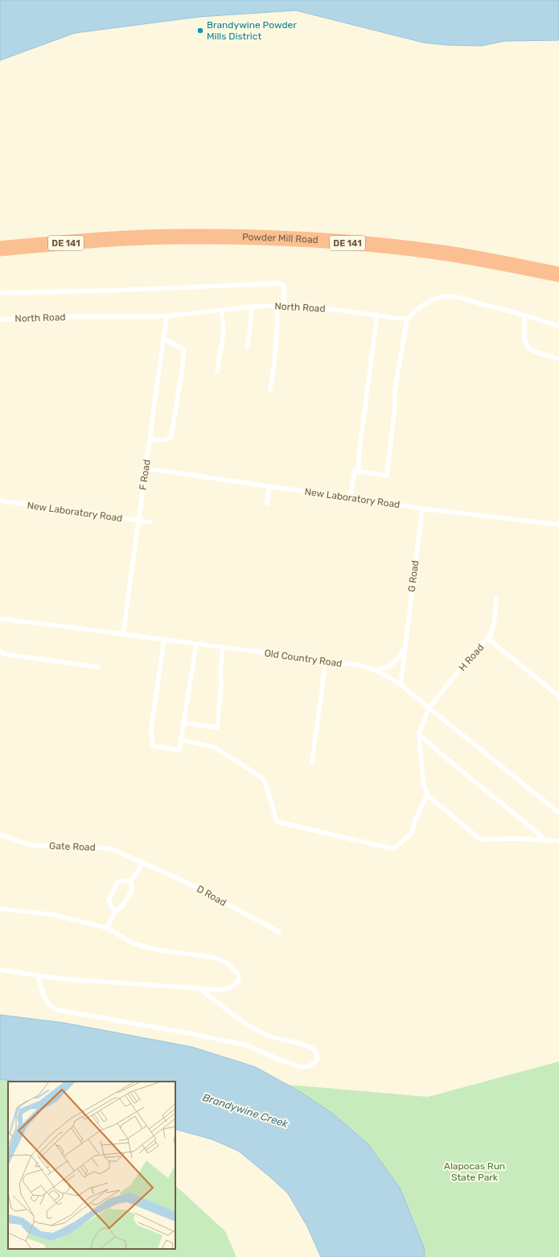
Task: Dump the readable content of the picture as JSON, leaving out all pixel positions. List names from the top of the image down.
{
  "streets": {
    "highway": ["Powder Mill Road", "DE 141"],
    "lane": [
      "North Road",
      "F Road",
      "New Laboratory Road",
      "G Road",
      "H Road",
      "Old Country Road",
      "Gate Road",
      "D Road"
    ]
  },
  "crossings": [
    ["North Road", "F Road"],
    ["F Road", "New Laboratory Road"],
    ["F Road", "Old Country Road"],
    ["New Laboratory Road", "G Road"],
    ["G Road", "Old Country Road"],
    ["H Road", "Old Country Road"],
    ["Gate Road", "D Road"]
  ],
  "water": ["Brandywine Creek"],
  "parks": ["Alapocas Run State Park"],
  "places": ["Brandywine Powder Mills District"]
}
